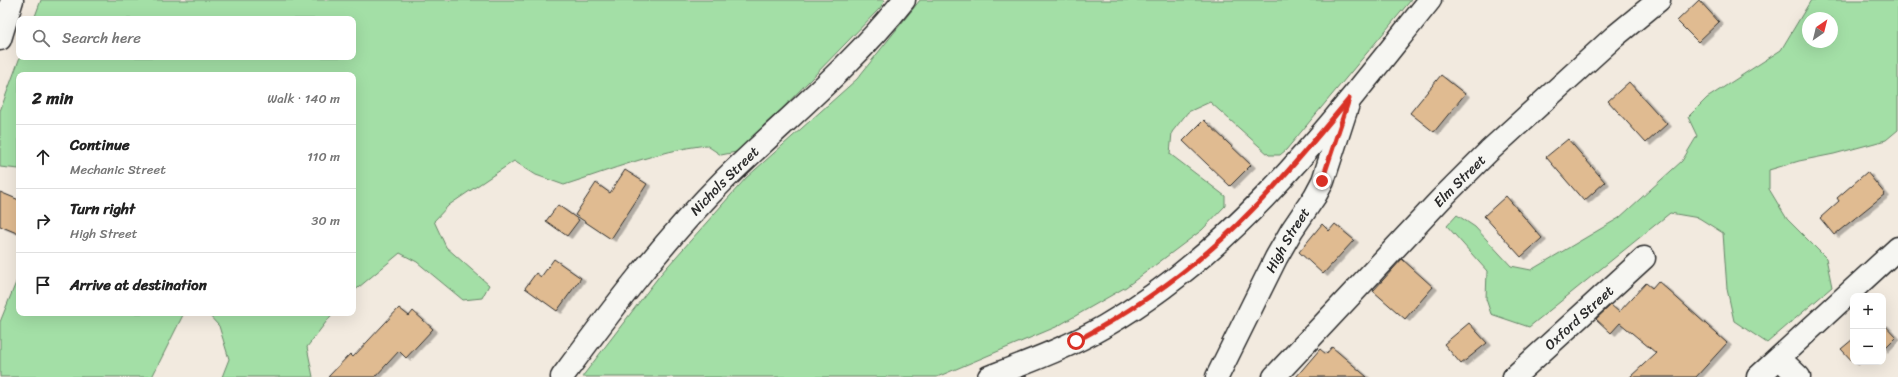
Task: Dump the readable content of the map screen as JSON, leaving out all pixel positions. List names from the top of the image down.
{
  "streets": {
    "street": [
      "Nichols Street",
      "Elm Street",
      "High Street",
      "Oxford Street"
    ]
  },
  "north": "top right",
  "page": {
    "search": "Search here",
    "heading": ["2 min", "Walk · 140 m"],
    "list": [
      ["Continue", "Mechanic Street", "110 m"],
      ["Turn right", "High Street", "30 m"],
      "Arrive at destination"
    ],
    "map_buttons": ["+", "−"]
  }
}
